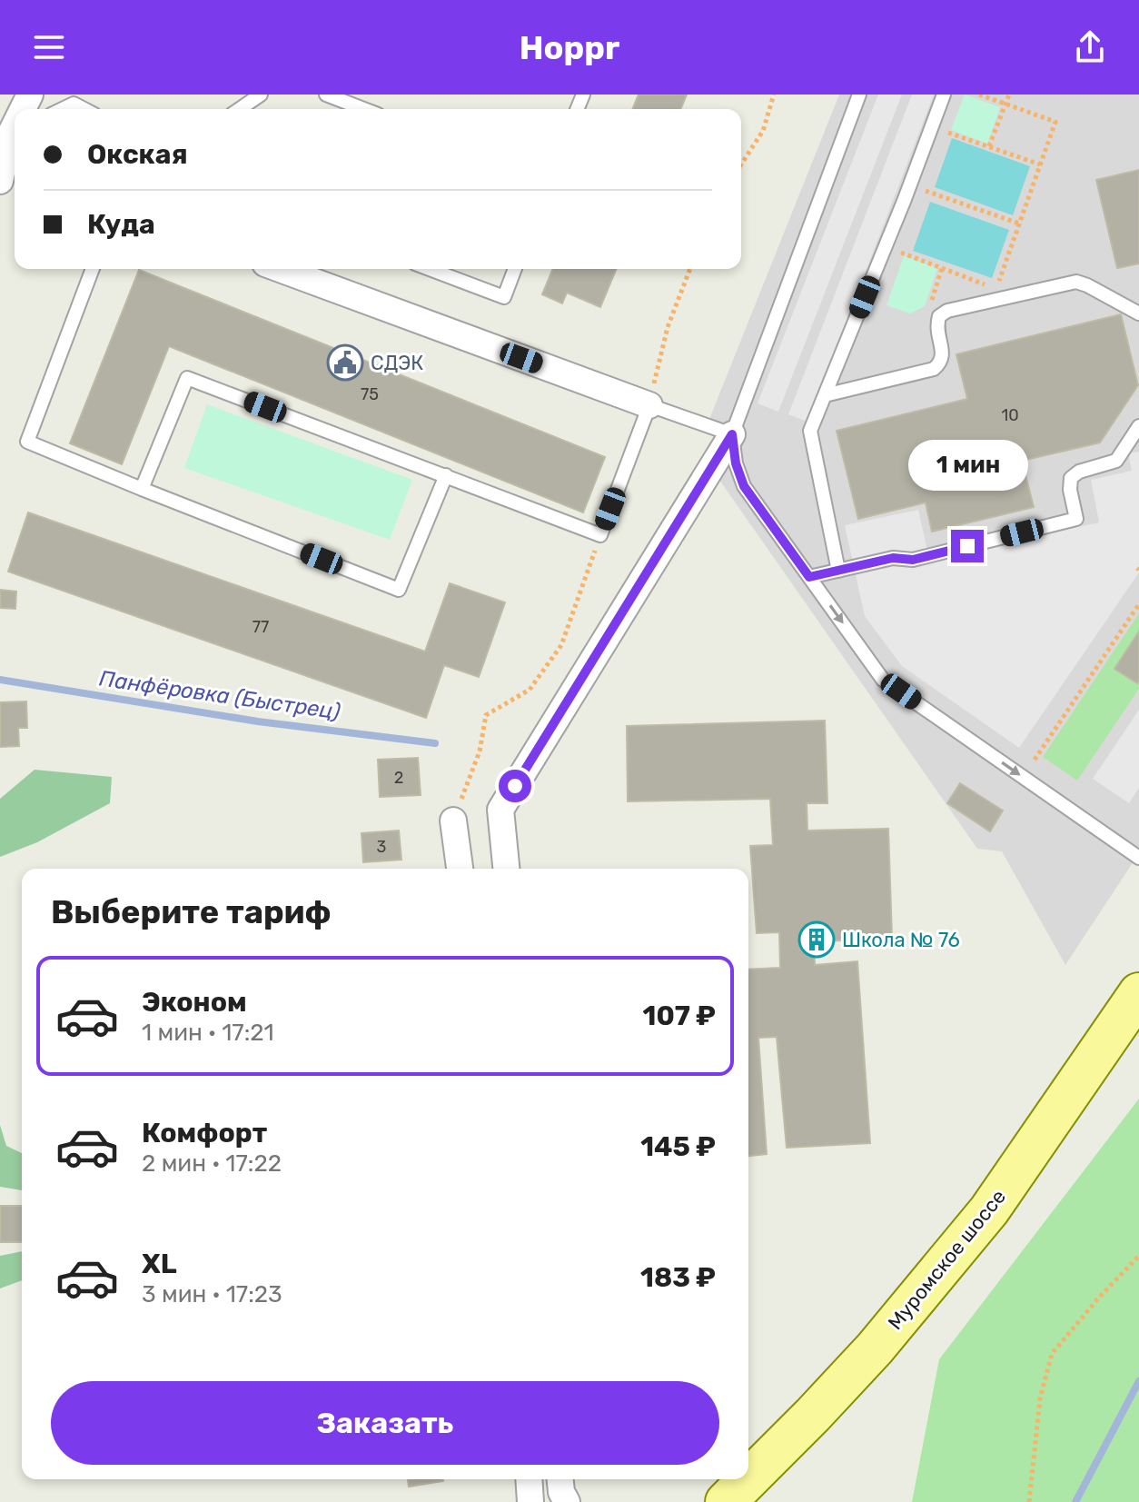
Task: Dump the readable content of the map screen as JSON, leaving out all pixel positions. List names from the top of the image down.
{
  "streets": {
    "main road": ["Муромское шоссе"]
  },
  "water": ["Панфёровка (Быстрец)"],
  "places": {
    "public building": ["СДЭК"],
    "building": ["Школа № 76"]
  },
  "house_numbers": [
    "75",
    "10",
    "77",
    "2",
    "3"
  ],
  "page": {
    "header": "Hoppr",
    "banner": ["Окская", "Куда"],
    "bubble": "1 мин",
    "heading": "Выберите тариф",
    "list": [
      {
        "name": "Эконом",
        "note": "1 мин · 17:21",
        "value": "107 ₽"
      },
      {
        "name": "Комфорт",
        "note": "2 мин · 17:22",
        "value": "145 ₽"
      },
      {
        "name": "XL",
        "note": "3 мин · 17:23",
        "value": "183 ₽"
      }
    ],
    "buttons": "Заказать"
  }
}
